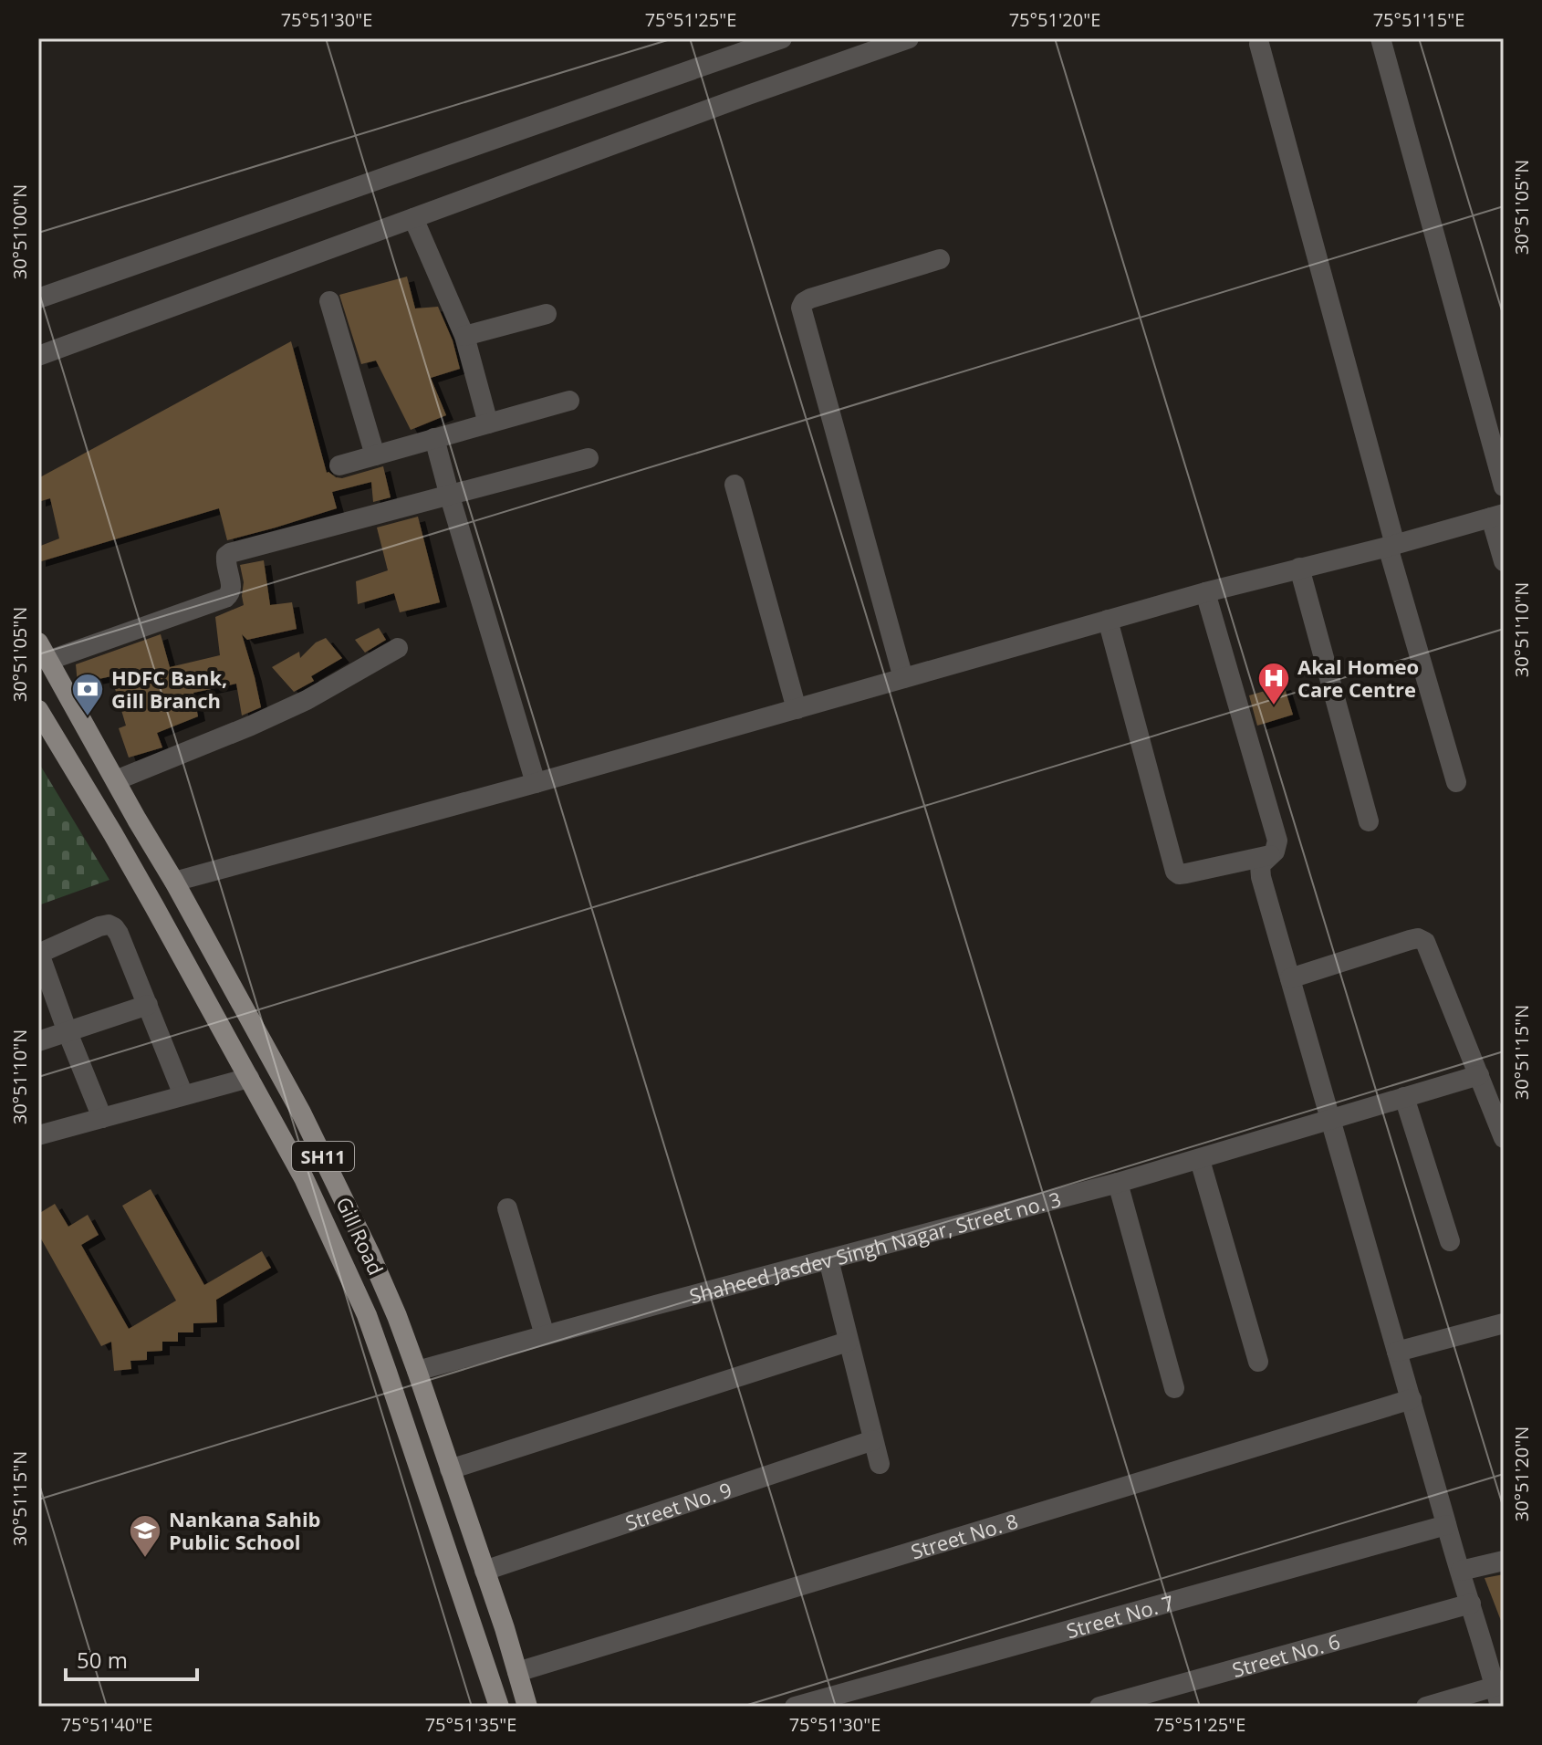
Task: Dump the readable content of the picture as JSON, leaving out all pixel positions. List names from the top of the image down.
{
  "streets": {
    "main road": ["SH11", "Gill Road"],
    "street": [
      "Shaheed Jasdev Singh Nagar, Street no. 3",
      "Street No. 9",
      "Street No. 8",
      "Street No. 7",
      "Street No. 6"
    ]
  },
  "crossings": [
    ["Gill Road", "Shaheed Jasdev Singh Nagar, Street no. 3"],
    ["Gill Road", "Street No. 9"],
    ["Gill Road", "Street No. 8"]
  ],
  "places": {
    "hospital": ["Akal Homeo Care Centre"],
    "bank": ["HDFC Bank, Gill Branch"],
    "school or university": ["Nankana Sahib Public School"]
  },
  "scale_bar": "50 m",
  "coordinates": [
    "75°51'30\"E",
    "75°51'25\"E",
    "75°51'20\"E",
    "75°51'15\"E",
    "30°51'05\"N",
    "30°51'00\"N",
    "30°51'10\"N",
    "30°51'15\"N",
    "30°51'20\"N",
    "75°51'40\"E",
    "75°51'35\"E"
  ]
}
